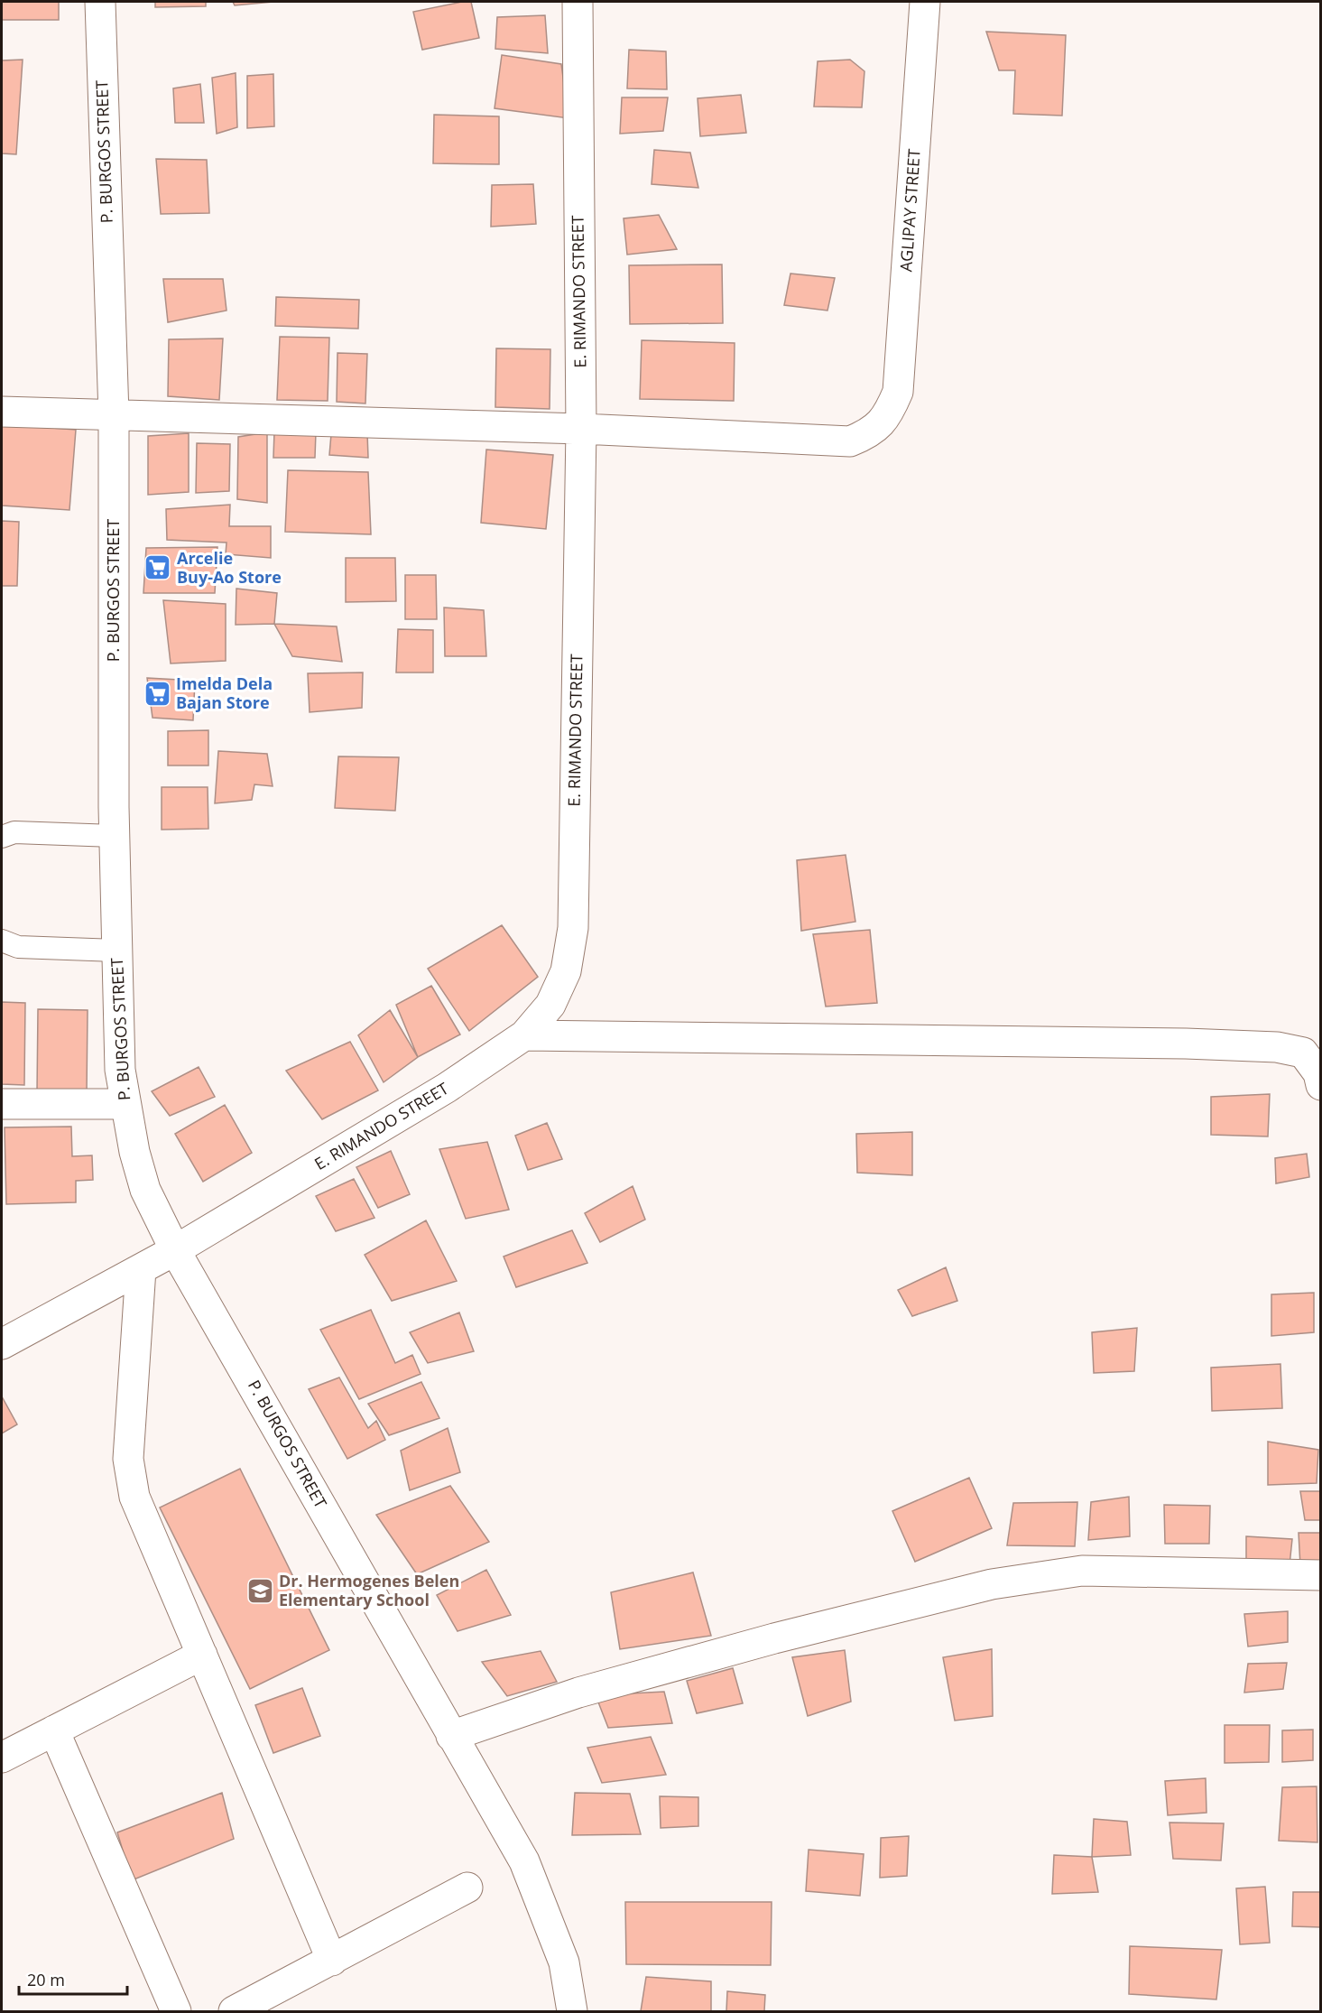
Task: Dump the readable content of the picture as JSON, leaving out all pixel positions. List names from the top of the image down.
{
  "streets": {
    "street": ["P. BURGOS STREET", "AGLIPAY STREET", "E. RIMANDO STREET"]
  },
  "crossings": [
    ["P. BURGOS STREET", "E. RIMANDO STREET"],
    ["AGLIPAY STREET", "E. RIMANDO STREET"]
  ],
  "places": {
    "supermarket": ["Arcelie Buy-Ao Store", "Imelda Dela Bajan Store"],
    "school or university": ["Dr. Hermogenes Belen Elementary School"]
  },
  "scale_bar": "20 m"
}
